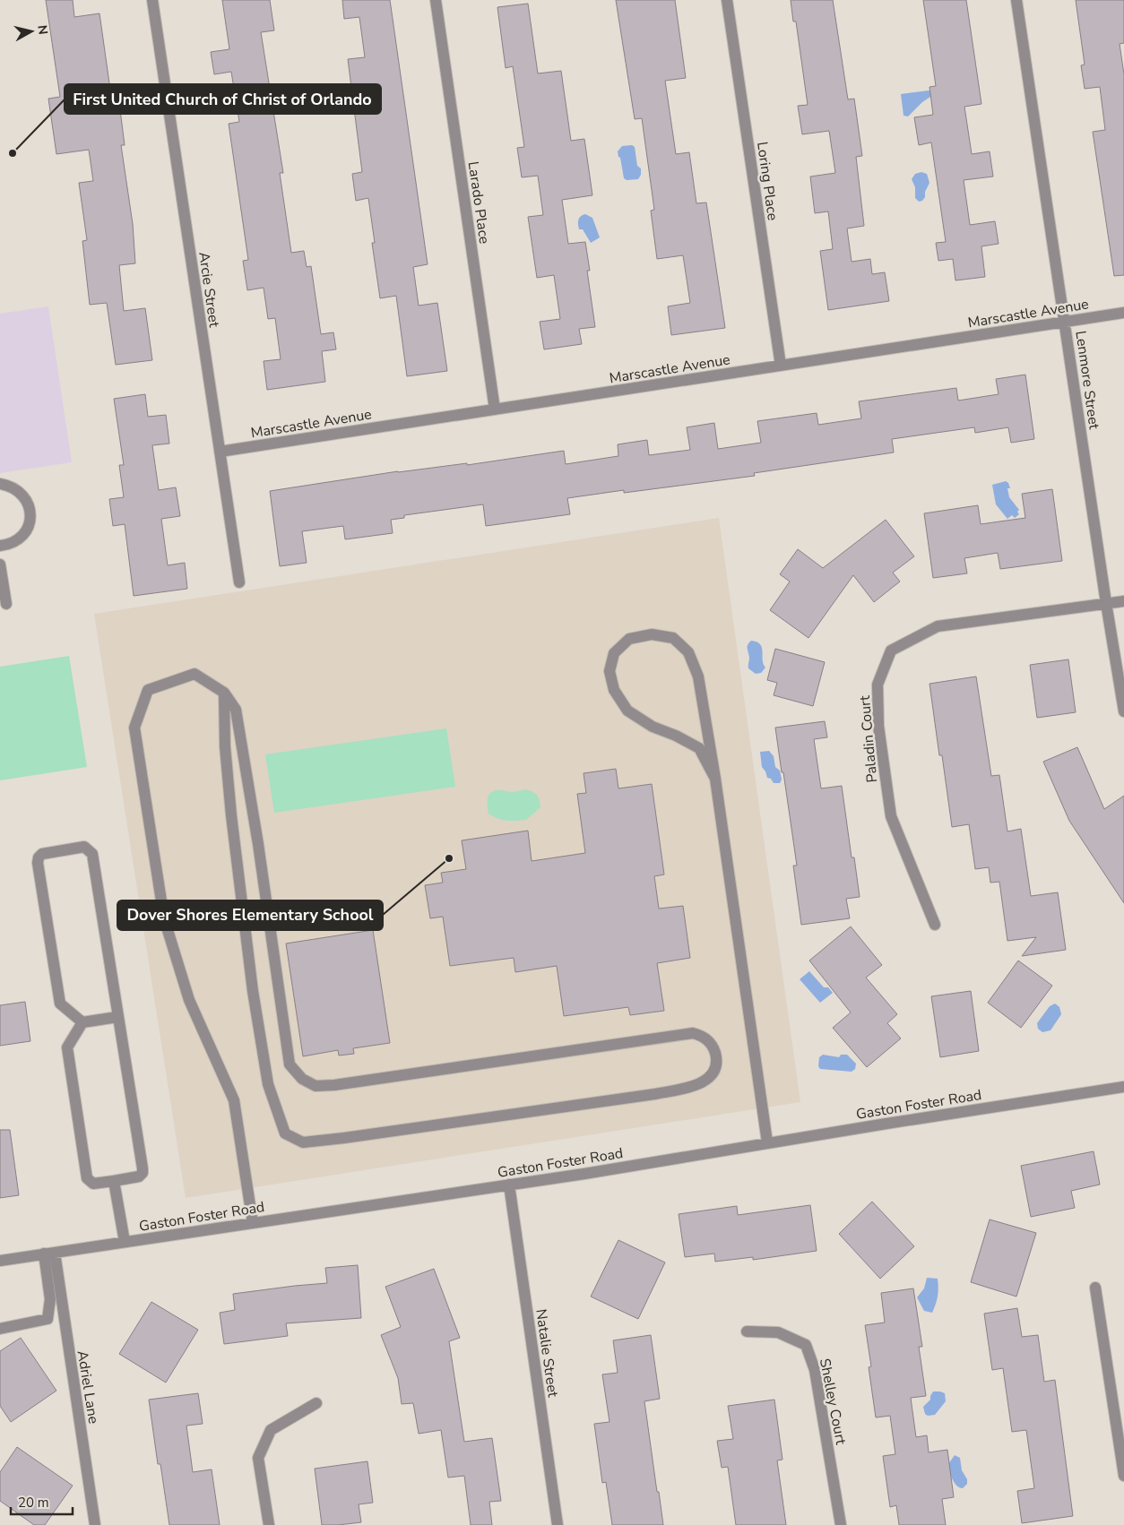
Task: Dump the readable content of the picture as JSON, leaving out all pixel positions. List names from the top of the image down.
{
  "streets": {
    "street": [
      "Loring Place",
      "Larado Place",
      "Arcie Street",
      "Marscastle Avenue",
      "Lenmore Street",
      "Paladin Court",
      "Gaston Foster Road",
      "Natalie Street",
      "Adriel Lane",
      "Shelley Court"
    ]
  },
  "crossings": [
    ["Loring Place", "Marscastle Avenue"],
    ["Larado Place", "Marscastle Avenue"],
    ["Arcie Street", "Marscastle Avenue"],
    ["Marscastle Avenue", "Lenmore Street"],
    ["Lenmore Street", "Paladin Court"],
    ["Gaston Foster Road", "Natalie Street"],
    ["Gaston Foster Road", "Adriel Lane"]
  ],
  "places": ["First United Church of Christ of Orlando", "Dover Shores Elementary School"],
  "scale_bar": "20 m",
  "north": "right"
}
